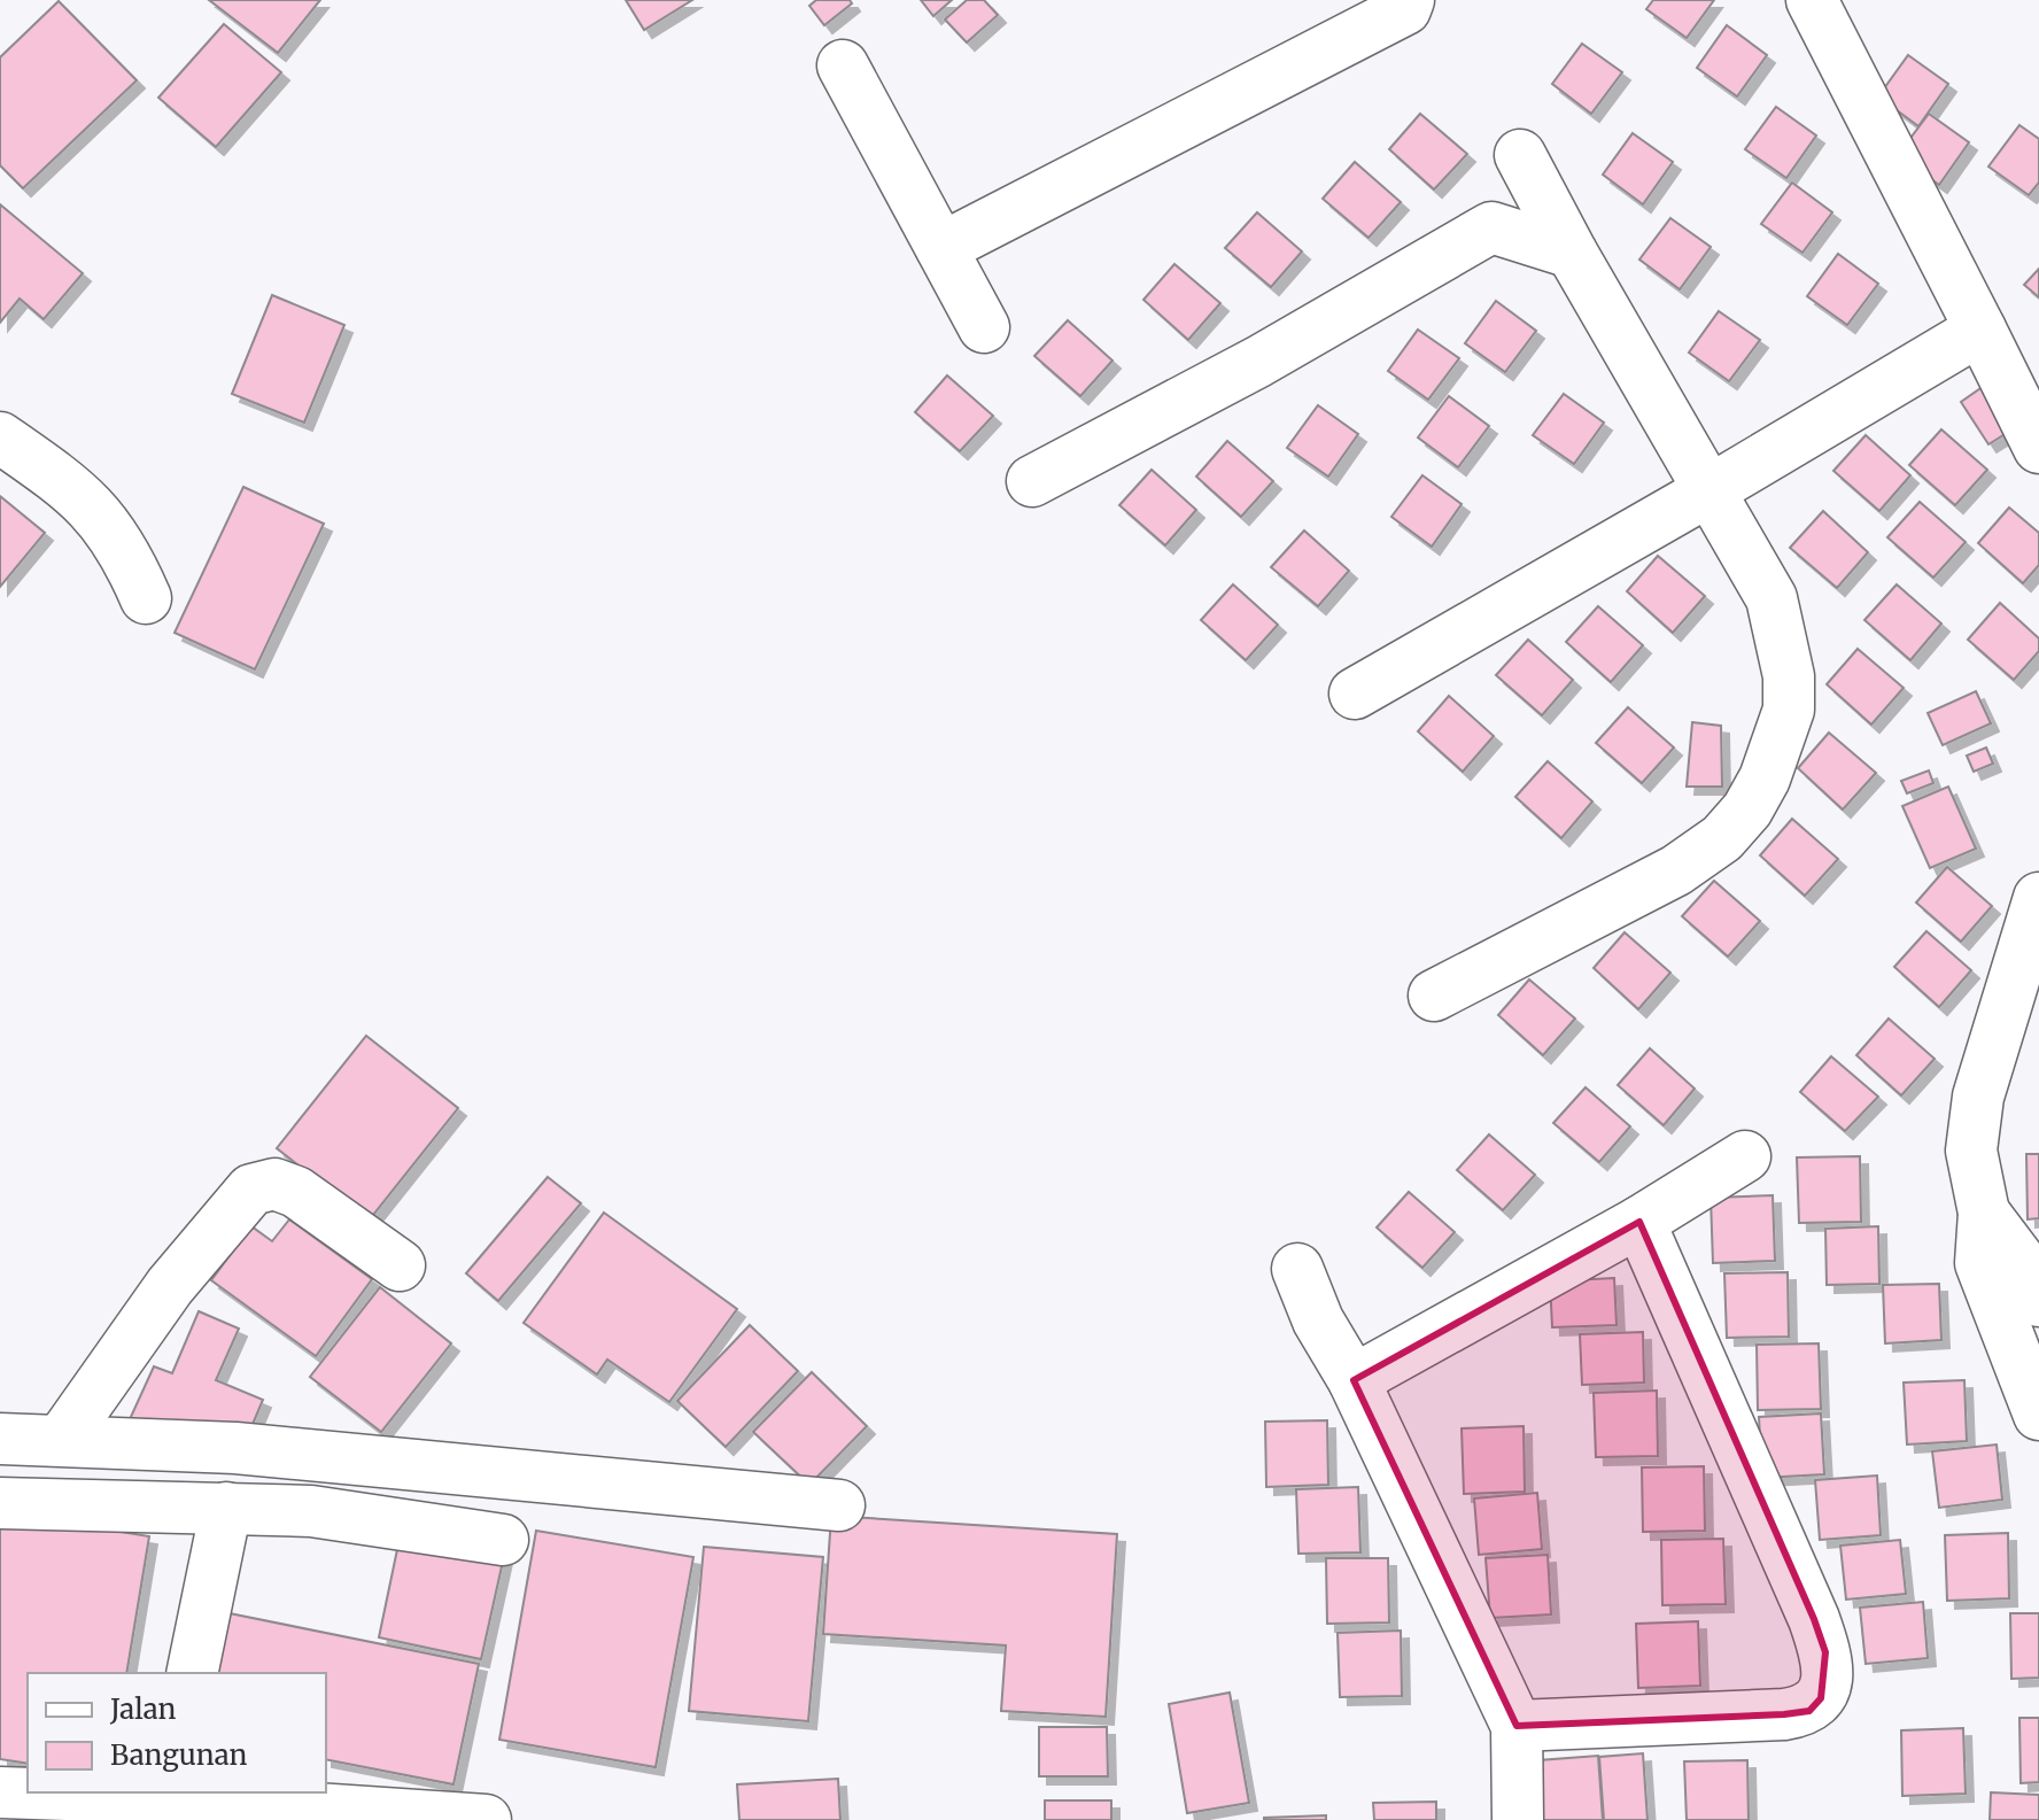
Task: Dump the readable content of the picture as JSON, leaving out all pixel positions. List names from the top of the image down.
{
  "legend": ["Jalan", "Bangunan"]
}
